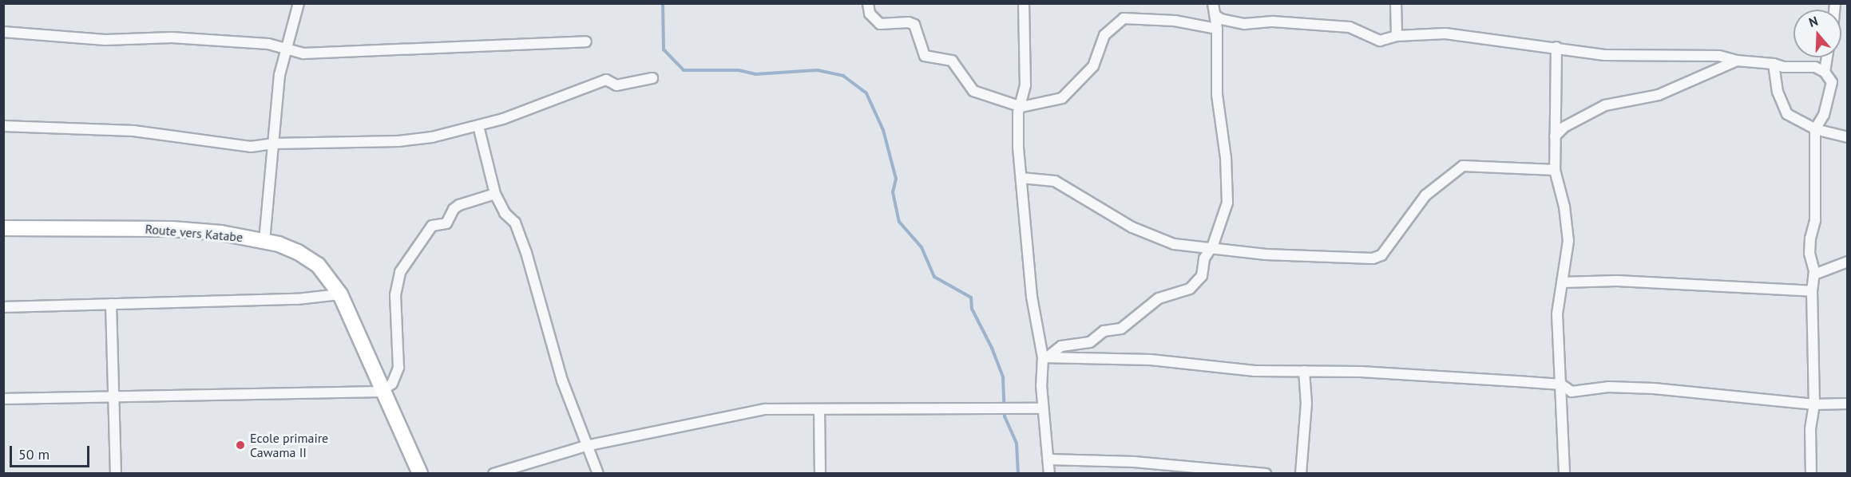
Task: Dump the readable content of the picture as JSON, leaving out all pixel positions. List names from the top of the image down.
{
  "streets": {
    "street": ["Route vers Katabe"]
  },
  "places": ["Ecole primaire Cawama II"],
  "scale_bar": "50 m",
  "north": "top"
}
